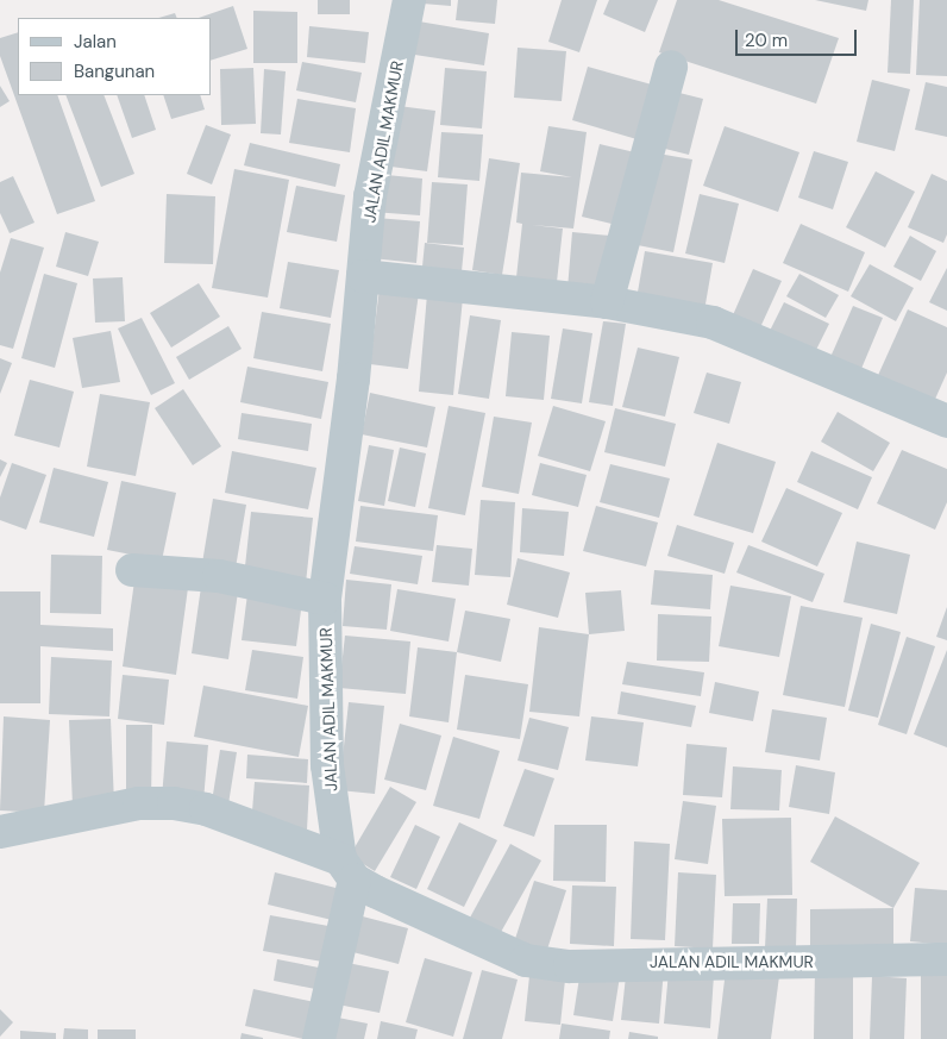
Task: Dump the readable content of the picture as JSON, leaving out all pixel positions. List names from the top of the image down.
{
  "streets": {
    "street": ["JALAN ADIL MAKMUR"]
  },
  "legend": ["Jalan", "Bangunan"],
  "scale_bar": "20 m"
}
